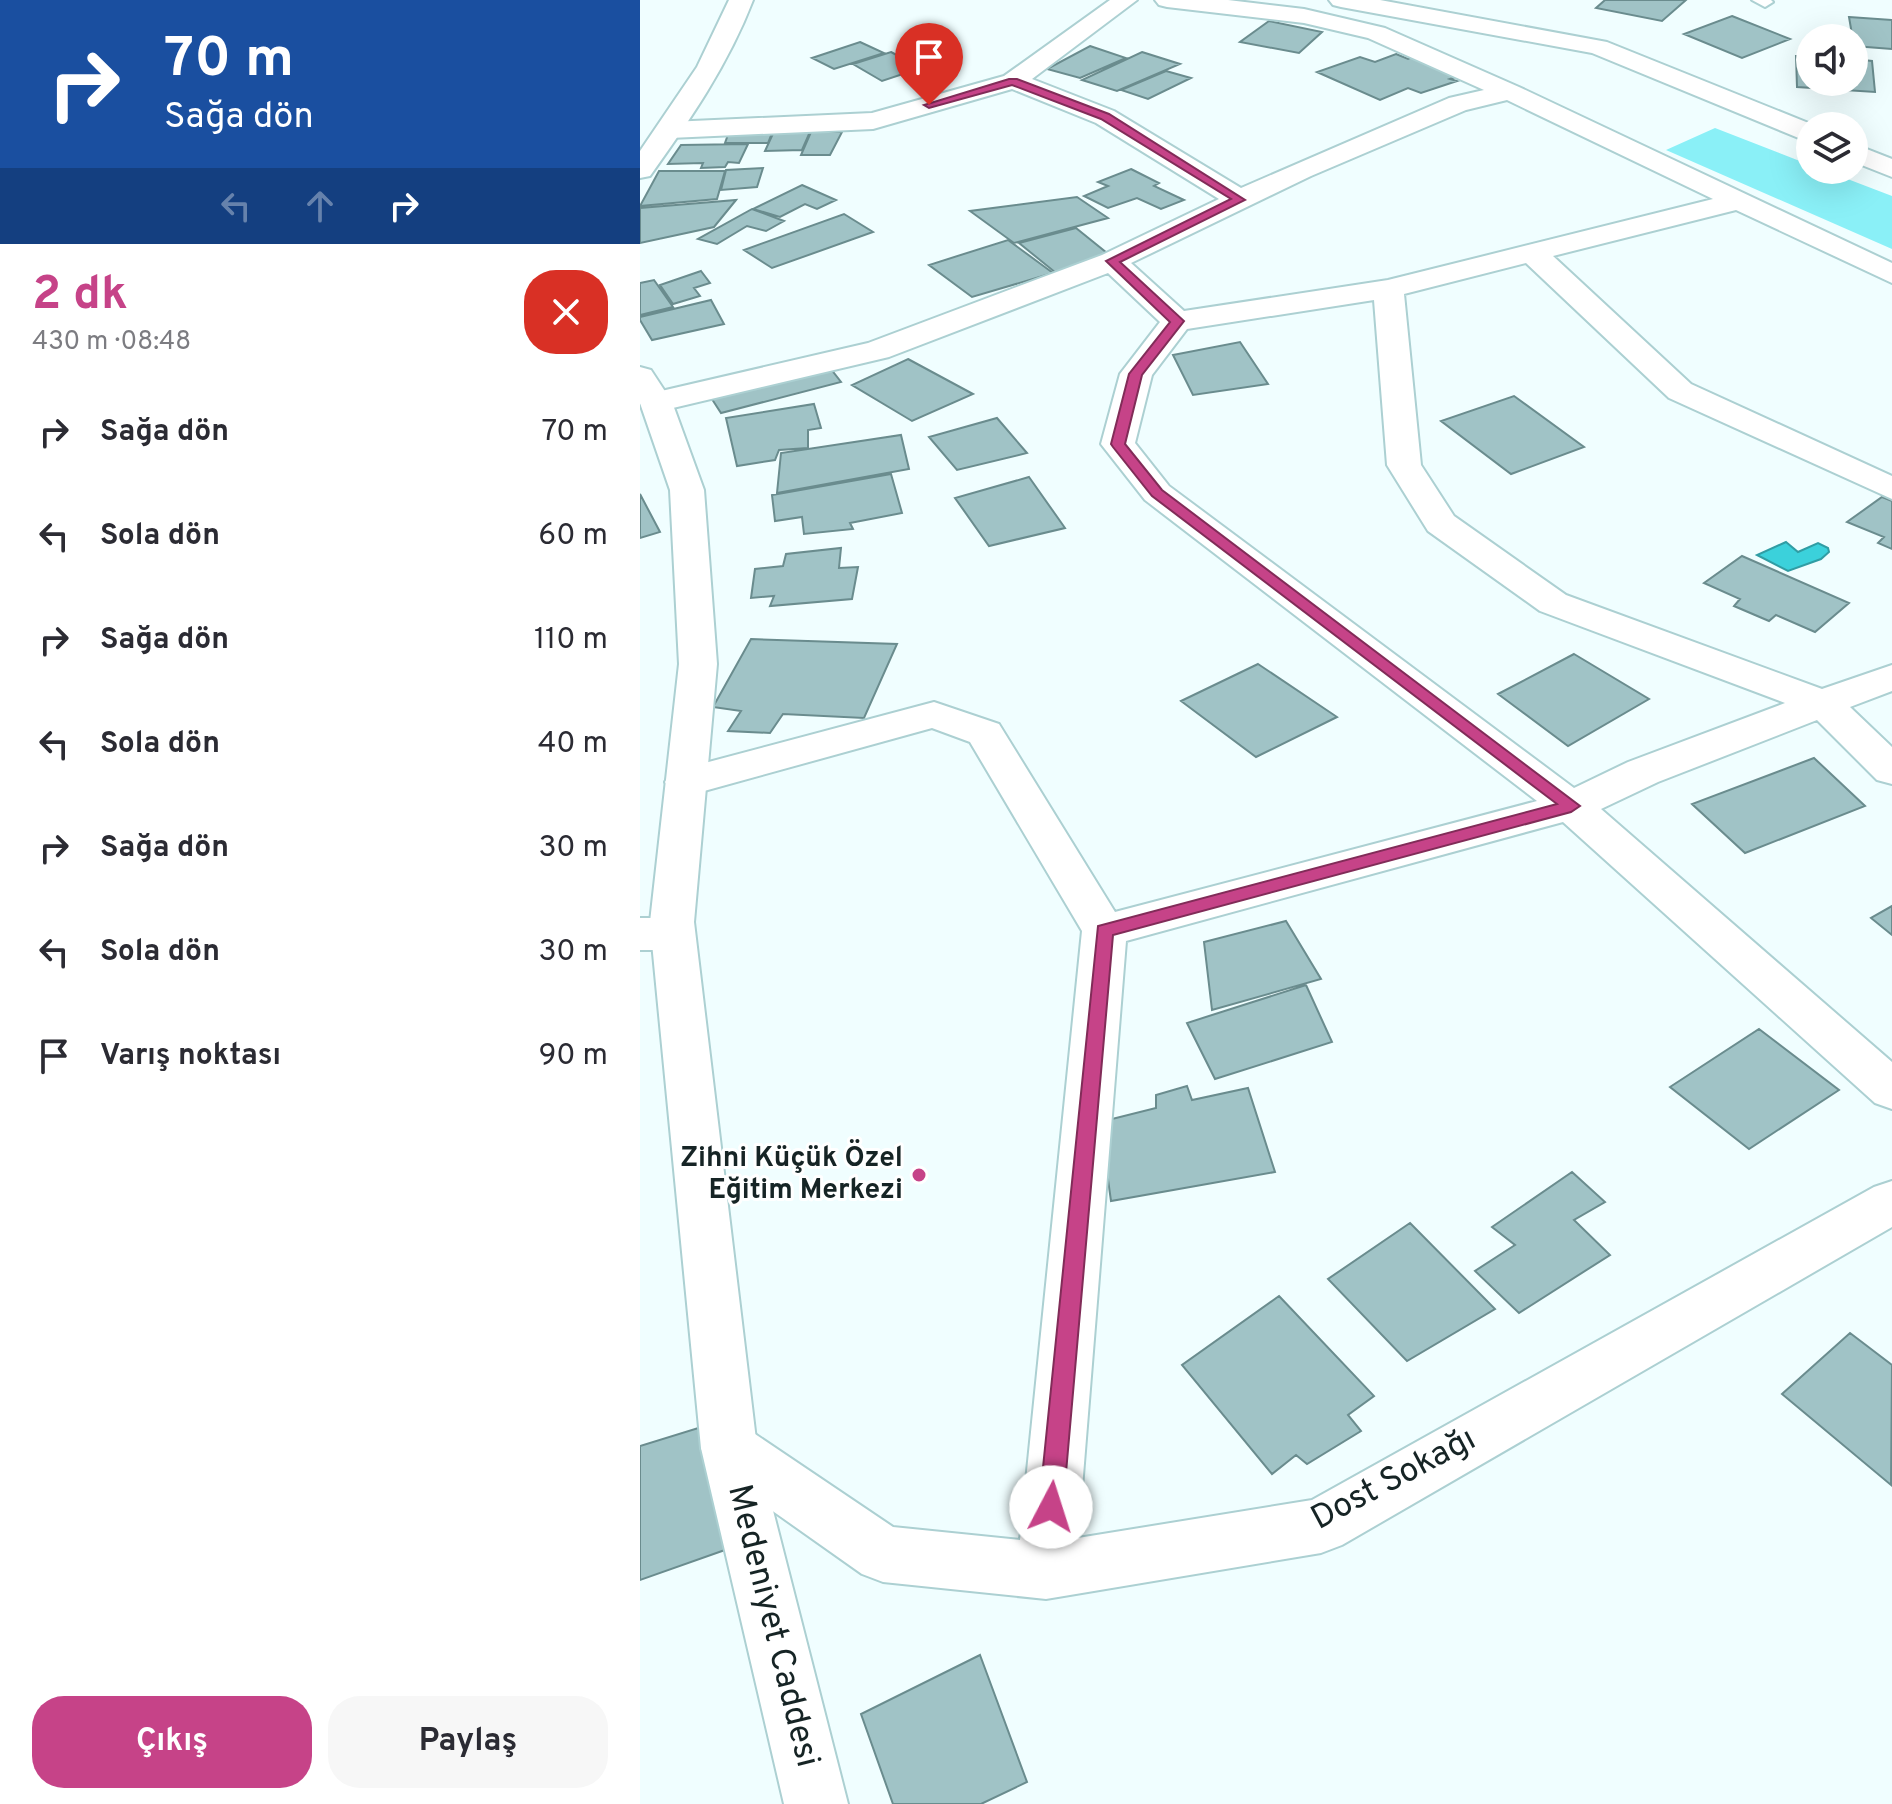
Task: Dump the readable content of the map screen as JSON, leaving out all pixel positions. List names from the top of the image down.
{
  "streets": {
    "street": ["Dost Sokağı", "Medeniyet Caddesi"]
  },
  "crossings": [
    ["Dost Sokağı", "Medeniyet Caddesi"]
  ],
  "places": ["Zihni Küçük Özel Eğitim Merkezi"],
  "page": {
    "turn": ["70 m", "Sağa dön"],
    "heading": ["2 dk", "430 m · 08:48"],
    "list": [
      {
        "name": "Sağa dön",
        "value": "70 m"
      },
      {
        "name": "Sola dön",
        "value": "60 m"
      },
      {
        "name": "Sağa dön",
        "value": "110 m"
      },
      {
        "name": "Sola dön",
        "value": "40 m"
      },
      {
        "name": "Sağa dön",
        "value": "30 m"
      },
      {
        "name": "Sola dön",
        "value": "30 m"
      },
      {
        "name": "Varış noktası",
        "value": "90 m"
      }
    ],
    "buttons": ["Çıkış", "Paylaş"]
  }
}
